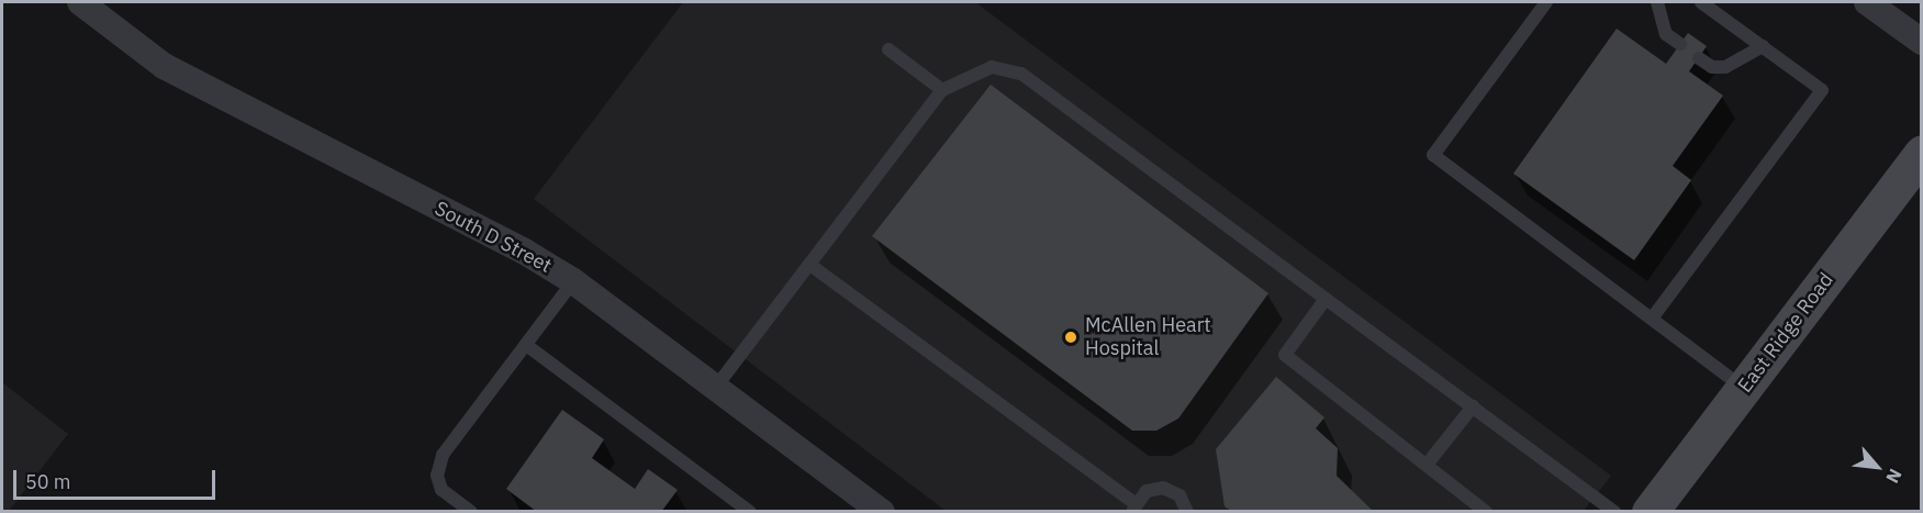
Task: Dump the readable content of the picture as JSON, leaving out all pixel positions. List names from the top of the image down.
{
  "streets": {
    "main road": ["East Ridge Road"],
    "street": ["South D Street"]
  },
  "places": ["McAllen Heart Hospital"],
  "scale_bar": "50 m",
  "north": "bottom right"
}
